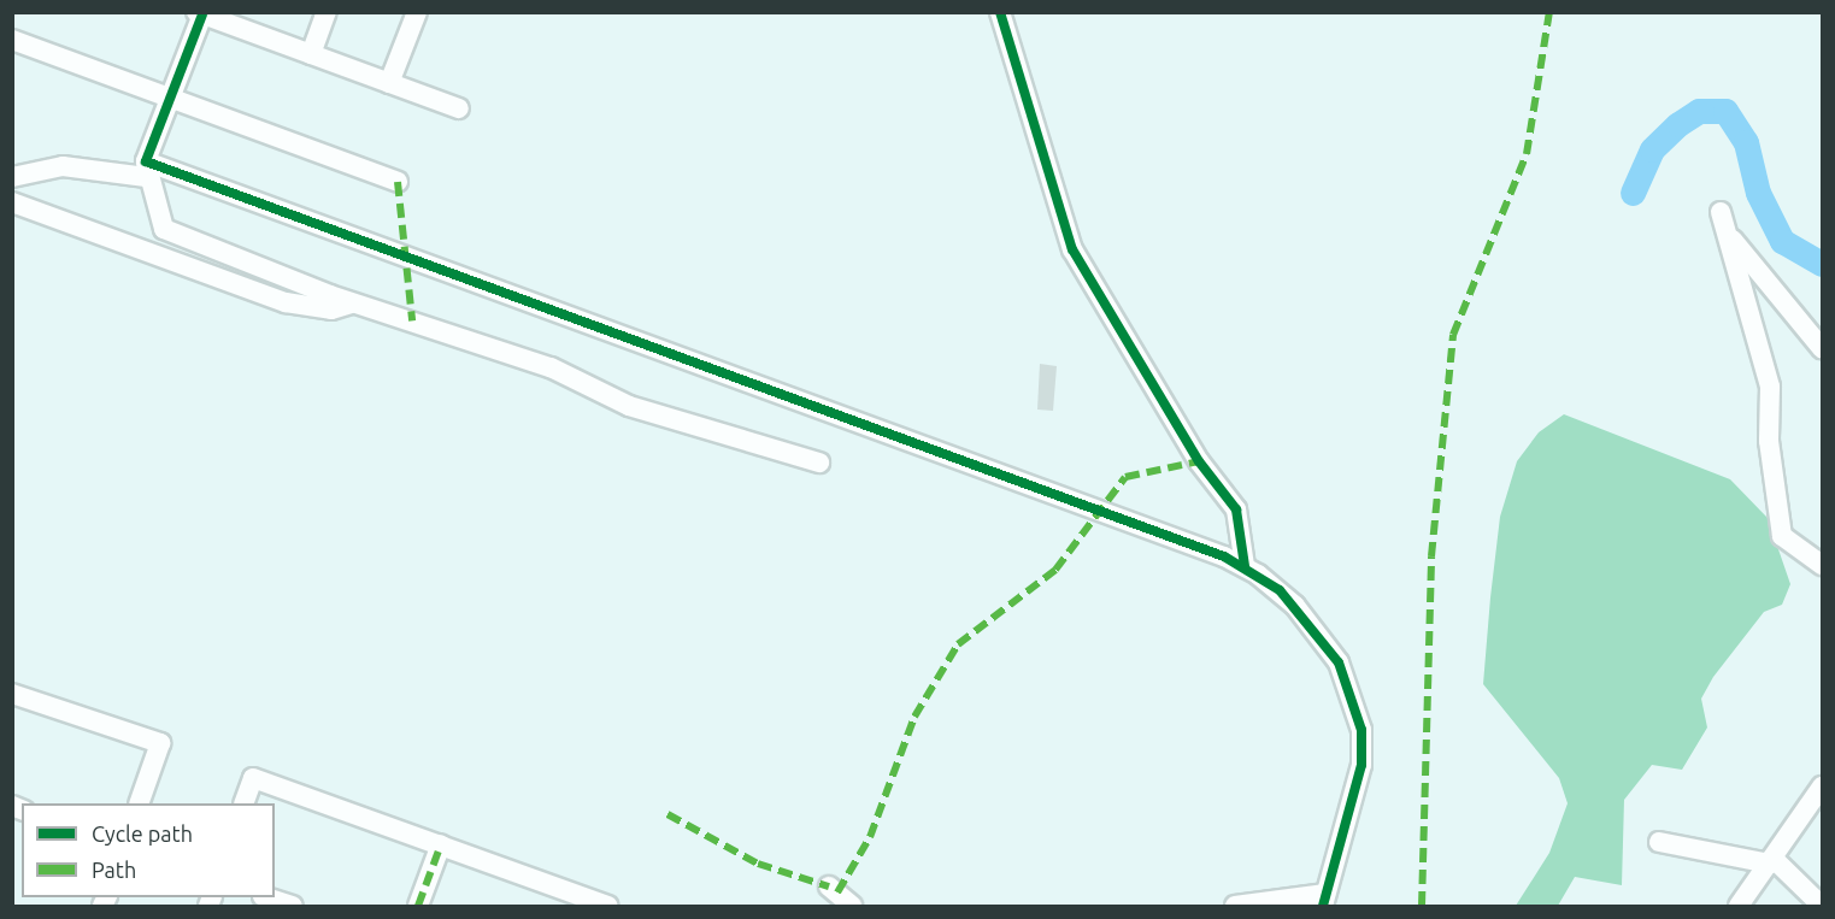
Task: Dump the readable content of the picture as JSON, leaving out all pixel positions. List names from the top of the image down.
{
  "legend": ["Cycle path", "Path"]
}
